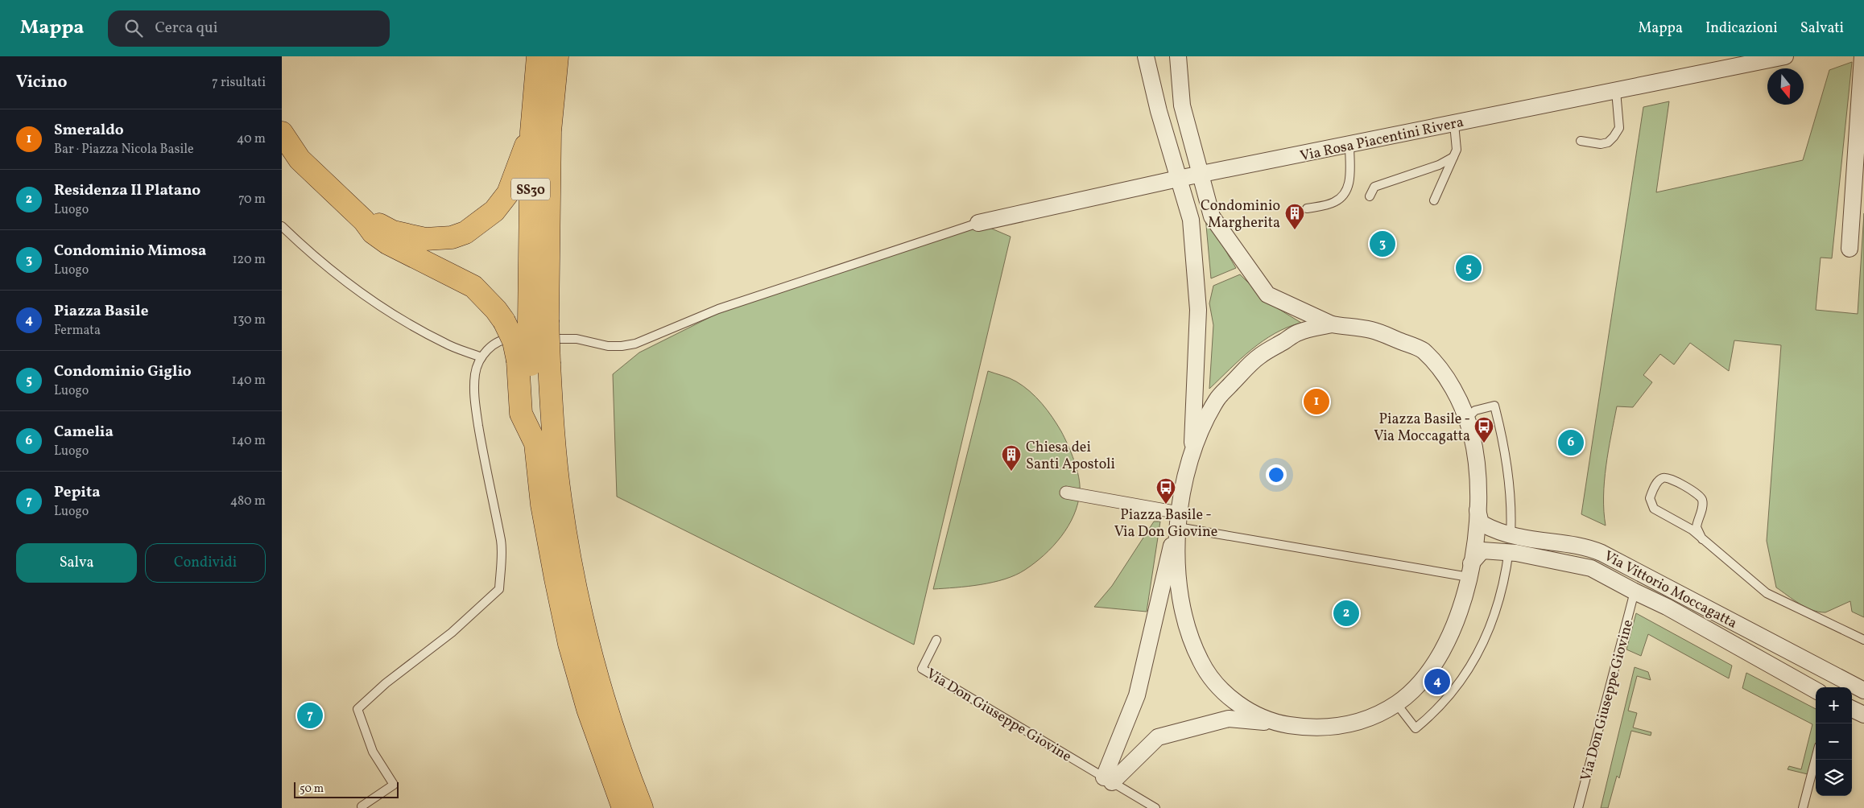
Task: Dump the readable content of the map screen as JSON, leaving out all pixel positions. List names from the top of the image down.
{
  "streets": {
    "highway": ["SS30"],
    "street": ["Via Rosa Piacentini Rivera", "Via Vittorio Moccagatta"],
    "lane": ["Via Don Giuseppe Giovine"]
  },
  "crossings": [
    ["Via Vittorio Moccagatta", "Via Don Giuseppe Giovine"]
  ],
  "places": {
    "building": ["Condominio Margherita", "Chiesa dei Santi Apostoli"],
    "bus stop": ["Piazza Basile - Via Moccagatta", "Piazza Basile - Via Don Giovine"]
  },
  "scale_bar": "50 m",
  "north": "bottom",
  "page": {
    "header": "Mappa",
    "search": "Cerca qui",
    "nav": ["Mappa", "Indicazioni", "Salvati"],
    "heading": ["Vicino", "7 risultati"],
    "list": [
      {
        "mark": "1",
        "name": "Smeraldo",
        "note": "Bar · Piazza Nicola Basile",
        "value": "40 m"
      },
      {
        "mark": "2",
        "name": "Residenza Il Platano",
        "note": "Luogo",
        "value": "70 m"
      },
      {
        "mark": "3",
        "name": "Condominio Mimosa",
        "note": "Luogo",
        "value": "120 m"
      },
      {
        "mark": "4",
        "name": "Piazza Basile",
        "note": "Fermata",
        "value": "130 m"
      },
      {
        "mark": "5",
        "name": "Condominio Giglio",
        "note": "Luogo",
        "value": "140 m"
      },
      {
        "mark": "6",
        "name": "Camelia",
        "note": "Luogo",
        "value": "140 m"
      },
      {
        "mark": "7",
        "name": "Pepita",
        "note": "Luogo",
        "value": "480 m"
      }
    ],
    "pins": [
      "3",
      "5",
      "1",
      "6",
      "2",
      "4",
      "7"
    ],
    "buttons": ["Salva", "Condividi"],
    "map_buttons": ["+", "−"],
    "scale": "50 m"
  }
}
